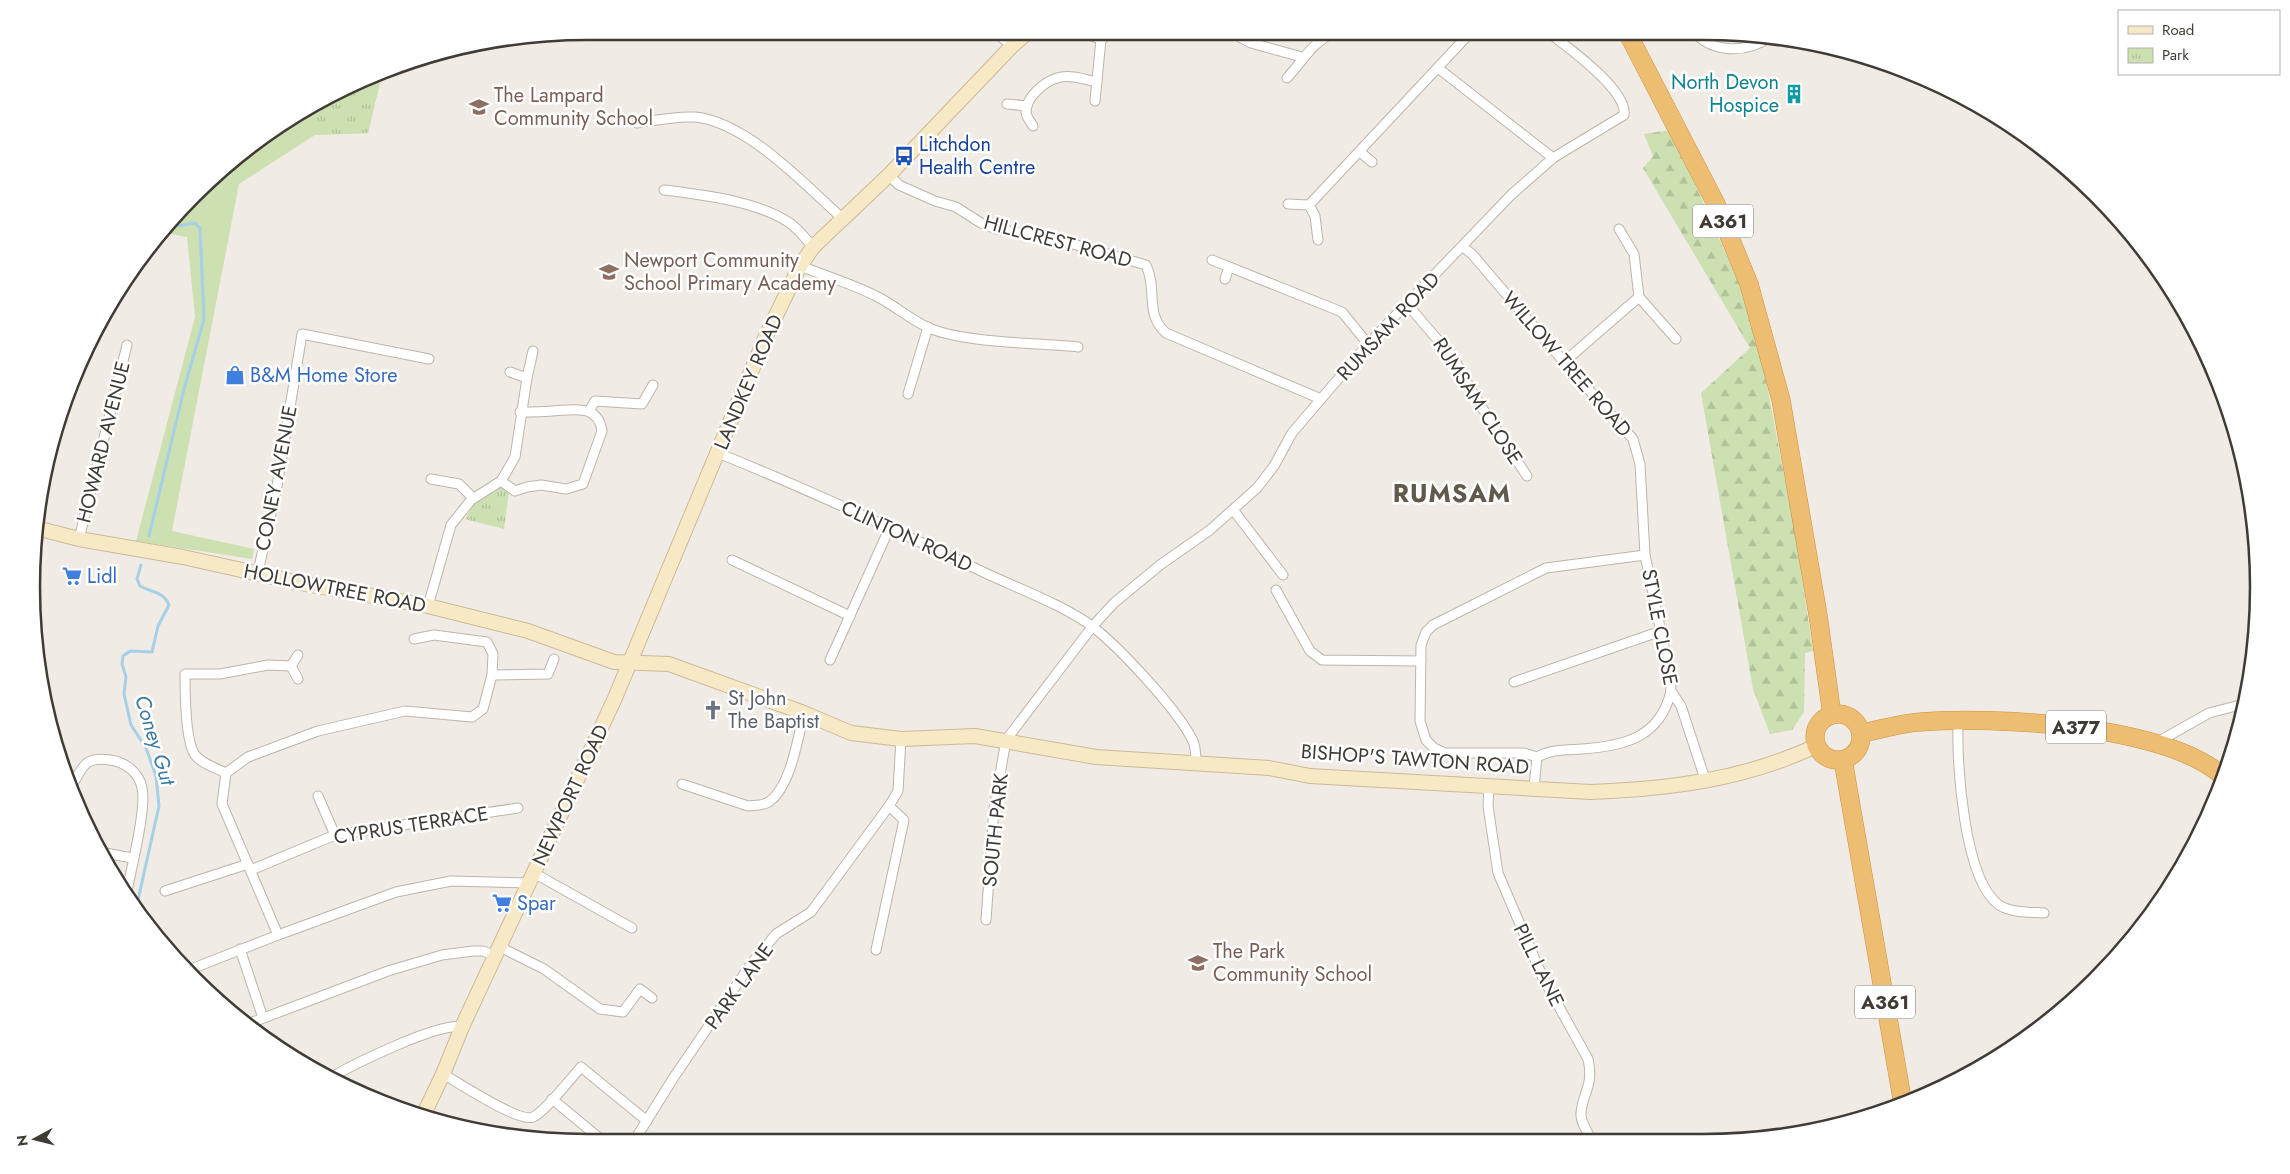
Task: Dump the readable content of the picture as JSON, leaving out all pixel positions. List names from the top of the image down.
{
  "streets": {
    "highway": ["A361", "A377"],
    "main road": [
      "LANDKEY ROAD",
      "HOLLOWTREE ROAD",
      "BISHOP'S TAWTON ROAD",
      "NEWPORT ROAD"
    ],
    "street": [
      "HILLCREST ROAD",
      "RUMSAM ROAD",
      "WILLOW TREE ROAD",
      "RUMSAM CLOSE",
      "HOWARD AVENUE",
      "CONEY AVENUE",
      "CLINTON ROAD",
      "STYLE CLOSE",
      "CYPRUS TERRACE",
      "SOUTH PARK",
      "PILL LANE",
      "PARK LANE"
    ]
  },
  "crossings": [
    ["A361", "A377"],
    ["A361", "BISHOP'S TAWTON ROAD"],
    ["HILLCREST ROAD", "RUMSAM ROAD"],
    ["HILLCREST ROAD", "LANDKEY ROAD"],
    ["RUMSAM ROAD", "WILLOW TREE ROAD"],
    ["RUMSAM ROAD", "RUMSAM CLOSE"],
    ["RUMSAM ROAD", "CLINTON ROAD"],
    ["RUMSAM ROAD", "BISHOP'S TAWTON ROAD"],
    ["RUMSAM ROAD", "SOUTH PARK"],
    ["WILLOW TREE ROAD", "STYLE CLOSE"],
    ["LANDKEY ROAD", "CLINTON ROAD"],
    ["LANDKEY ROAD", "HOLLOWTREE ROAD"],
    ["LANDKEY ROAD", "NEWPORT ROAD"],
    ["HOWARD AVENUE", "HOLLOWTREE ROAD"],
    ["CONEY AVENUE", "HOLLOWTREE ROAD"],
    ["CLINTON ROAD", "BISHOP'S TAWTON ROAD"],
    ["HOLLOWTREE ROAD", "BISHOP'S TAWTON ROAD"],
    ["HOLLOWTREE ROAD", "NEWPORT ROAD"],
    ["STYLE CLOSE", "BISHOP'S TAWTON ROAD"],
    ["A377", "BISHOP'S TAWTON ROAD"],
    ["BISHOP'S TAWTON ROAD", "SOUTH PARK"],
    ["BISHOP'S TAWTON ROAD", "PILL LANE"],
    ["BISHOP'S TAWTON ROAD", "PARK LANE"]
  ],
  "districts": ["RUMSAM"],
  "water": ["Coney Gut"],
  "places": {
    "building": ["North Devon Hospice"],
    "school or university": ["The Lampard Community School", "Newport Community School Primary Academy", "The Park Community School"],
    "bus stop": ["Litchdon Health Centre"],
    "shop": ["B&M Home Store"],
    "supermarket": ["Lidl", "Spar"],
    "church": ["St John The Baptist"]
  },
  "legend": ["Road", "Park"],
  "north": "left"
}
